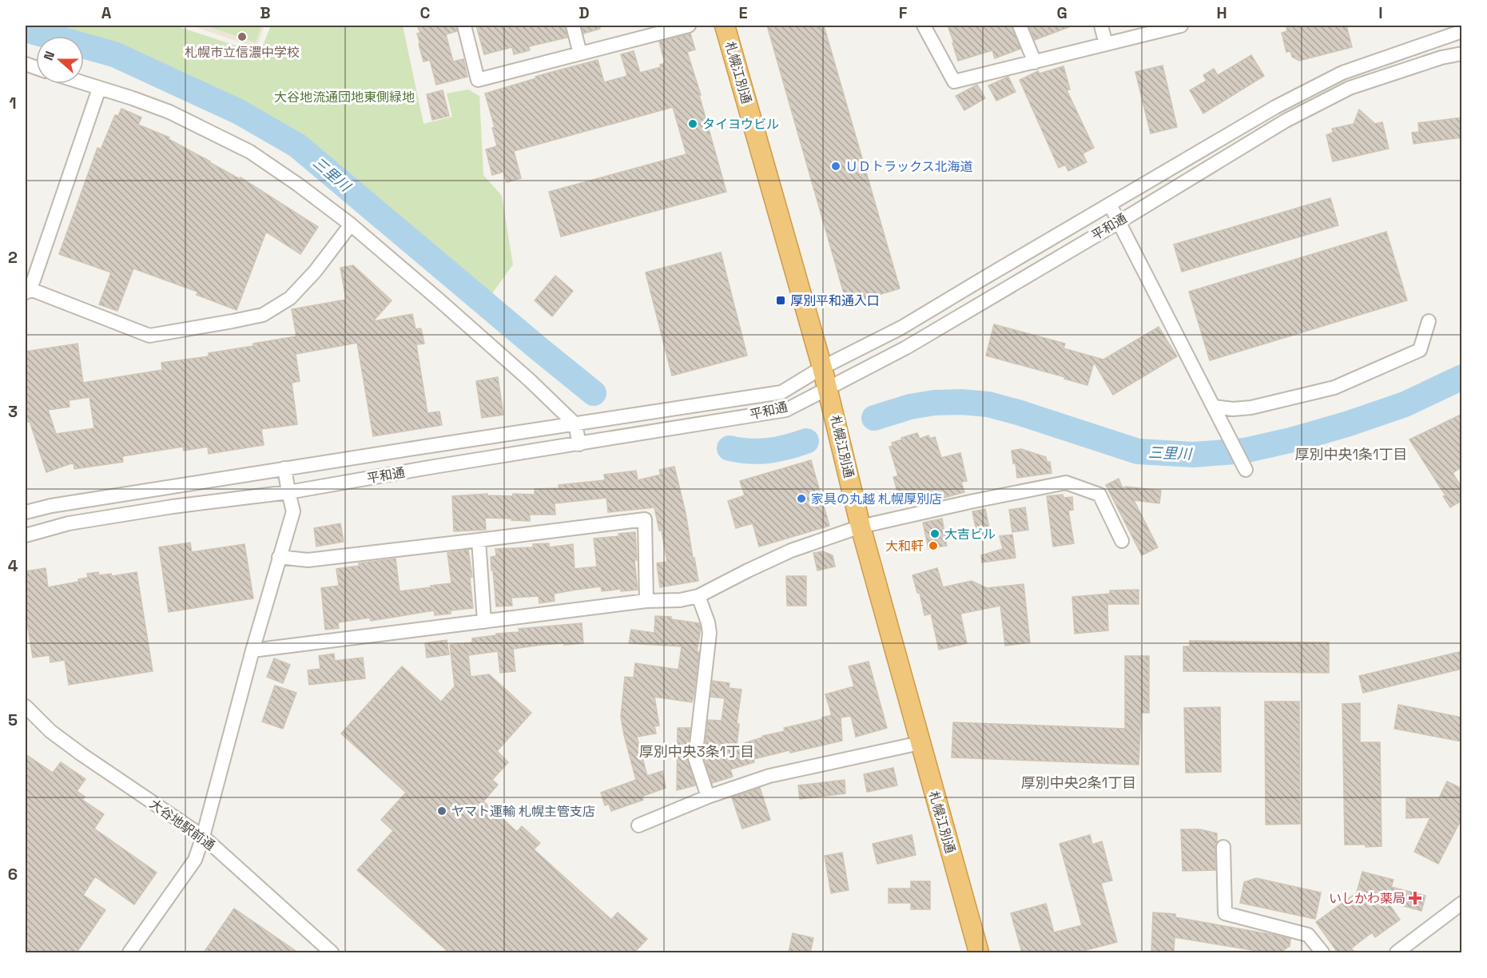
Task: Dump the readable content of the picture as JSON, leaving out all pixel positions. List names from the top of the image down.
{
  "streets": {
    "highway": ["札幌江別通"],
    "street": ["平和通", "大谷地駅前通"]
  },
  "crossings": [
    ["札幌江別通", "平和通"]
  ],
  "districts": ["厚別中央1条1丁目", "厚別中央3条1丁目", "厚別中央2条1丁目"],
  "water": ["三里川"],
  "parks": ["大谷地流通団地東側緑地"],
  "places": {
    "other": [
      "札幌市立信濃中学校",
      "タイヨウビル",
      "ＵＤトラックス北海道",
      "家具の丸越 札幌厚別店",
      "大吉ビル",
      "大和軒",
      "ヤマト運輸 札幌主管支店"
    ],
    "transit": ["厚別平和通入口"],
    "health": ["いしかわ薬局"]
  },
  "north": "left",
  "grid": {
    "columns": [
      "A",
      "B",
      "C",
      "D",
      "E",
      "F",
      "G",
      "H",
      "I"
    ],
    "rows": [
      "1",
      "2",
      "3",
      "4",
      "5",
      "6"
    ]
  }
}
